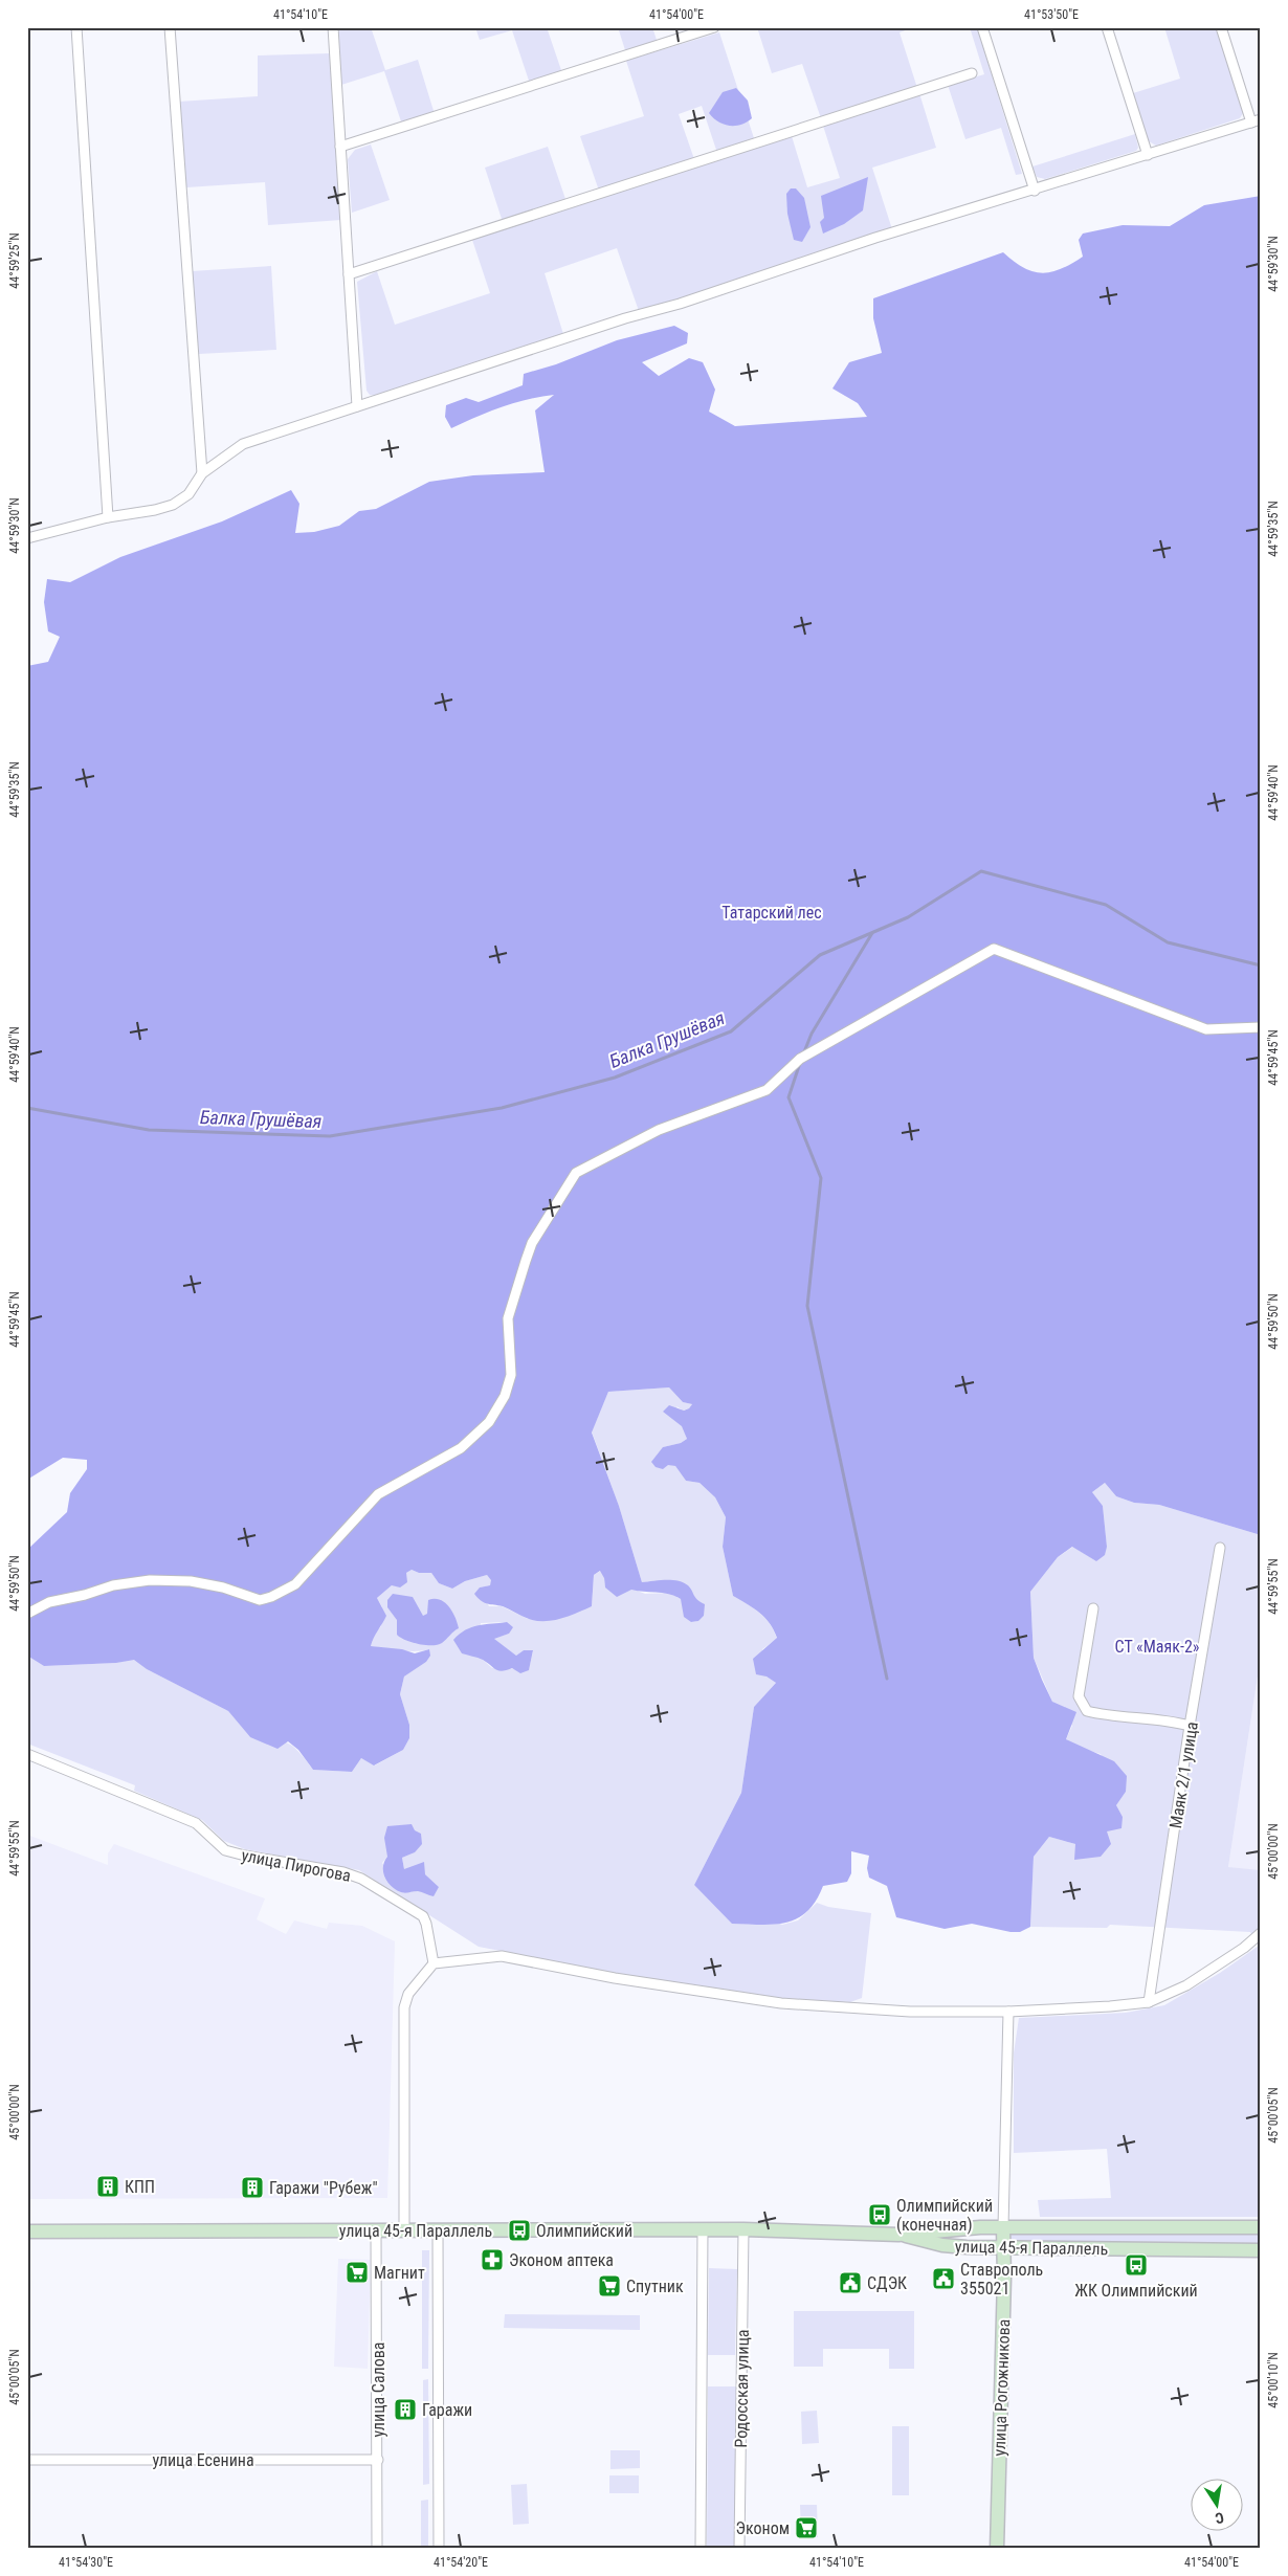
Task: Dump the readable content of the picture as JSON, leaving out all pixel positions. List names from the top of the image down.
{
  "streets": {
    "main road": ["улица 45-я Параллель", "улица Рогожникова"],
    "street": [
      "Маяк 2/1 улица",
      "улица Пирогова",
      "Родосская улица",
      "улица Салова",
      "улица Есенина"
    ]
  },
  "crossings": [
    ["улица 45-я Параллель", "улица Рогожникова"],
    ["улица 45-я Параллель", "Родосская улица"],
    ["улица 45-я Параллель", "улица Салова"],
    ["улица Салова", "улица Есенина"]
  ],
  "water": ["Балка Грушёвая"],
  "parks": ["Татарский лес", "СТ «Маяк-2»"],
  "places": {
    "building": ["КПП", "Гаражи \"Рубеж\"", "Гаражи"],
    "bus stop": ["Олимпийский (конечная)", "Олимпийский", "ЖК Олимпийский"],
    "pharmacy": ["Эконом аптека"],
    "supermarket": ["Магнит", "Спутник", "Эконом"],
    "public building": ["Ставрополь 355021", "СДЭК"]
  },
  "north": "bottom",
  "coordinates": [
    "41°54'10\"E",
    "41°54'00\"E",
    "41°53'50\"E",
    "44°59'25\"N",
    "44°59'30\"N",
    "44°59'35\"N",
    "44°59'40\"N",
    "44°59'45\"N",
    "44°59'50\"N",
    "44°59'55\"N",
    "45°00'00\"N",
    "45°00'05\"N",
    "45°00'10\"N",
    "41°54'30\"E",
    "41°54'20\"E"
  ]
}
